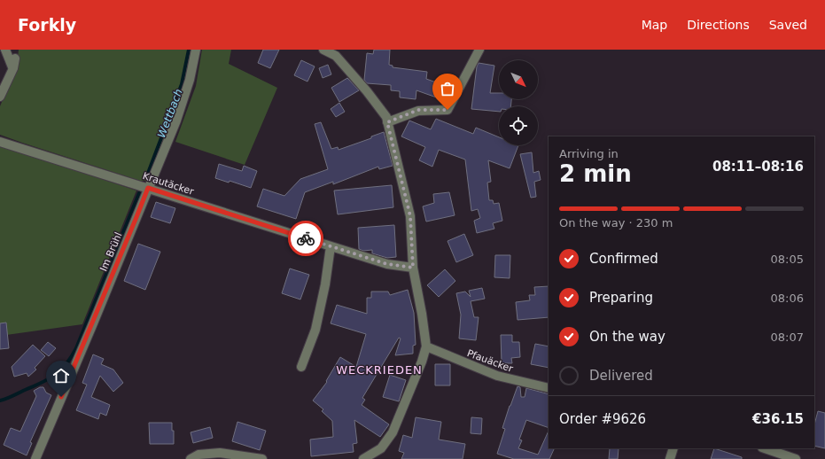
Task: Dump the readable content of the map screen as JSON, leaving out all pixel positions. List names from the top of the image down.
{
  "streets": {
    "street": ["Krautäcker", "Im Brühl", "Pfauäcker"]
  },
  "crossings": [
    ["Krautäcker", "Im Brühl"]
  ],
  "districts": ["WECKRIEDEN"],
  "water": ["Wettbach"],
  "north": "bottom right",
  "page": {
    "header": "Forkly",
    "nav": ["Map", "Directions", "Saved"],
    "heading": ["2 min", "Arriving in", "08:11–08:16"],
    "panel": ["Order #9626", "€36.15"],
    "bar": "On the way · 230 m",
    "list": [
      ["Confirmed", "08:05"],
      ["Preparing", "08:06"],
      ["On the way", "08:07"],
      "Delivered"
    ]
  }
}
